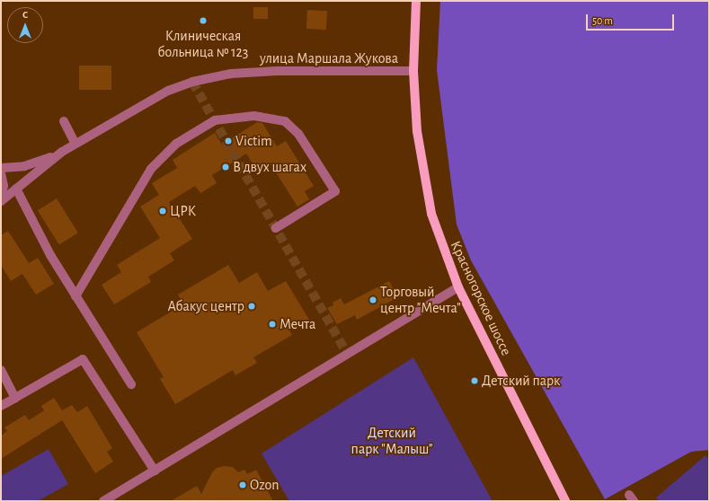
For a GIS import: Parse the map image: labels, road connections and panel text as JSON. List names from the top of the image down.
{
  "streets": {
    "main road": ["Красногорское шоссе"],
    "street": ["улица Маршала Жукова"]
  },
  "crossings": [
    ["улица Маршала Жукова", "Красногорское шоссе"]
  ],
  "parks": ["Детский парк \"Малыш\""],
  "places": [
    "Клиническая больница № 123",
    "Victim",
    "В двух шагах",
    "ЦРК",
    "Торговый центр \"Мечта\"",
    "Абакус центр",
    "Мечта",
    "Детский парк",
    "Ozon"
  ],
  "scale_bar": "50 m",
  "north": "top"
}
